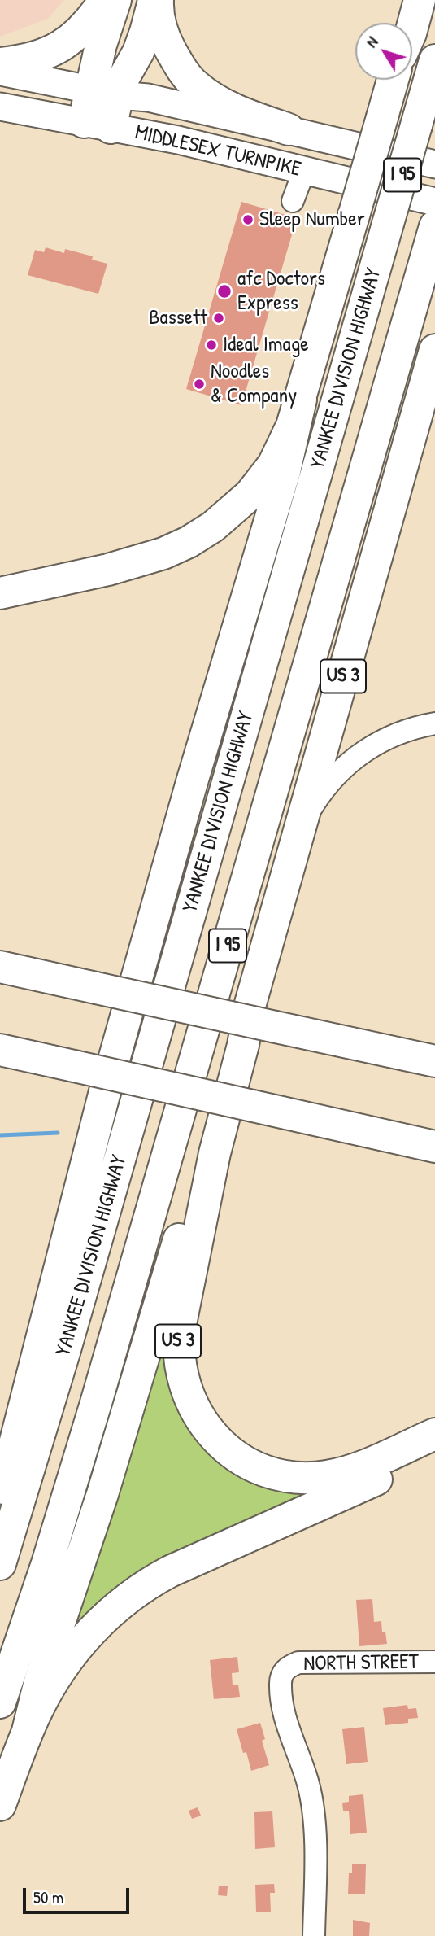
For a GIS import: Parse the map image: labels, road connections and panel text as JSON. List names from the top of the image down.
{
  "streets": {
    "highway": ["I 95", "YANKEE DIVISION HIGHWAY", "US 3"],
    "main road": ["MIDDLESEX TURNPIKE"],
    "street": ["NORTH STREET"]
  },
  "places": [
    "Sleep Number",
    "afc Doctors Express",
    "Bassett",
    "Ideal Image",
    "Noodles & Company"
  ],
  "scale_bar": "50 m",
  "north": "top left"
}
